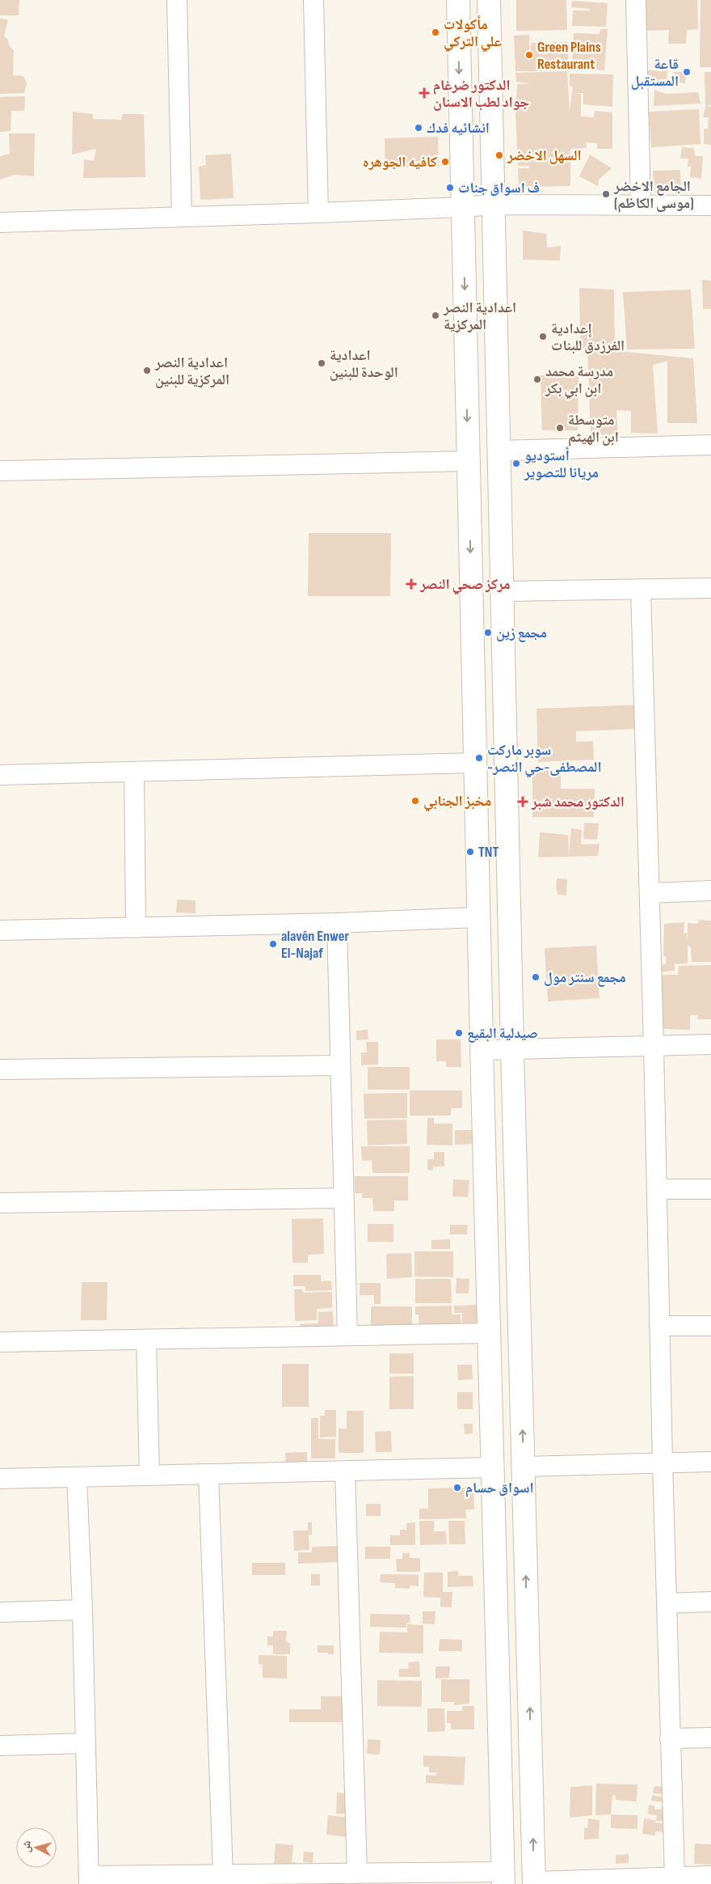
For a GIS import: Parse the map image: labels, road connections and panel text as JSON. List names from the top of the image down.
{
  "places": {
    "other": [
      "مأكولات علي التركي",
      "Green Plains Restaurant",
      "قاعة المستقبل",
      "انشائيه فدك",
      "السهل الاخضر",
      "كافيه الجوهره",
      "ف اسواق جنات",
      "الجامع الاخضر (موسى الكاظم)",
      "اعدادية النصر المركزية",
      "إعدادية الفرزدق للبنات",
      "اعدادية الوحدة للبنين",
      "اعدادية النصر المركزية للبنين",
      "مدرسة محمد ابن ابي بكر",
      "متوسطة ابن الهيثم",
      "أستوديو مريانا للتصوير",
      "مجمع زين",
      "سوبر ماركت -المصطفى-حي النصر",
      "مخبز الجنابي",
      "TNT",
      "alavên Enwer El-Najaf",
      "مجمع سنتر مول",
      "صيدلية البقيع",
      "اسواق حسام"
    ],
    "health": ["الدكتور ضرغام جواد لطب الاسنان", "مركز صحي النصر", "الدكتور محمد شبر"]
  },
  "north": "left"
}
